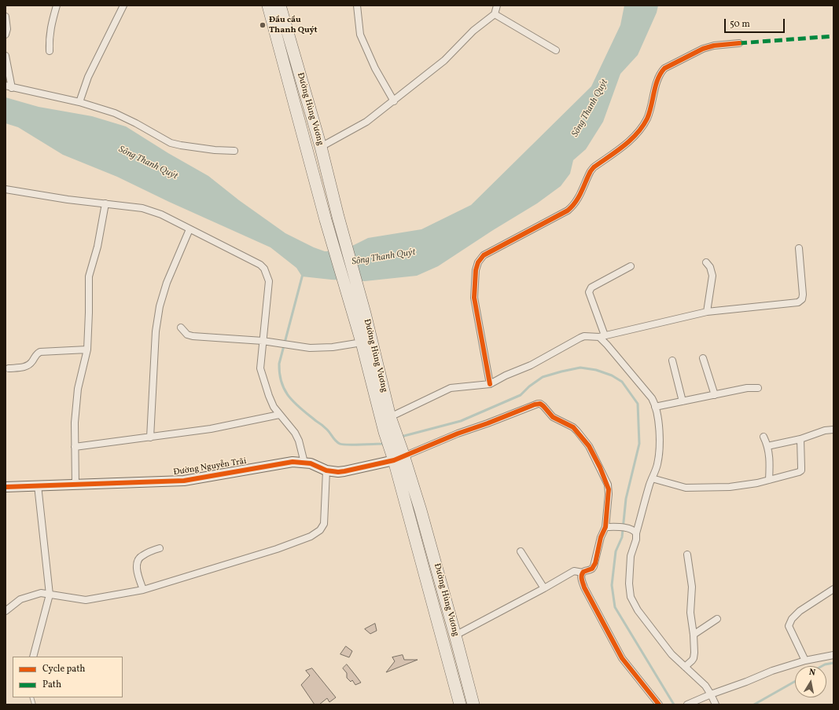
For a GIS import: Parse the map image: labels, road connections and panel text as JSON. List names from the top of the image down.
{
  "streets": {
    "highway": ["Đường Hùng Vương"],
    "street": ["Đường Nguyễn Trãi"]
  },
  "crossings": [
    ["Đường Hùng Vương", "Đường Nguyễn Trãi"]
  ],
  "water": ["Sông Thanh Quýt"],
  "places": ["Đầu cầu Thanh Quýt"],
  "legend": ["Cycle path", "Path"],
  "scale_bar": "50 m",
  "north": "top"
}
